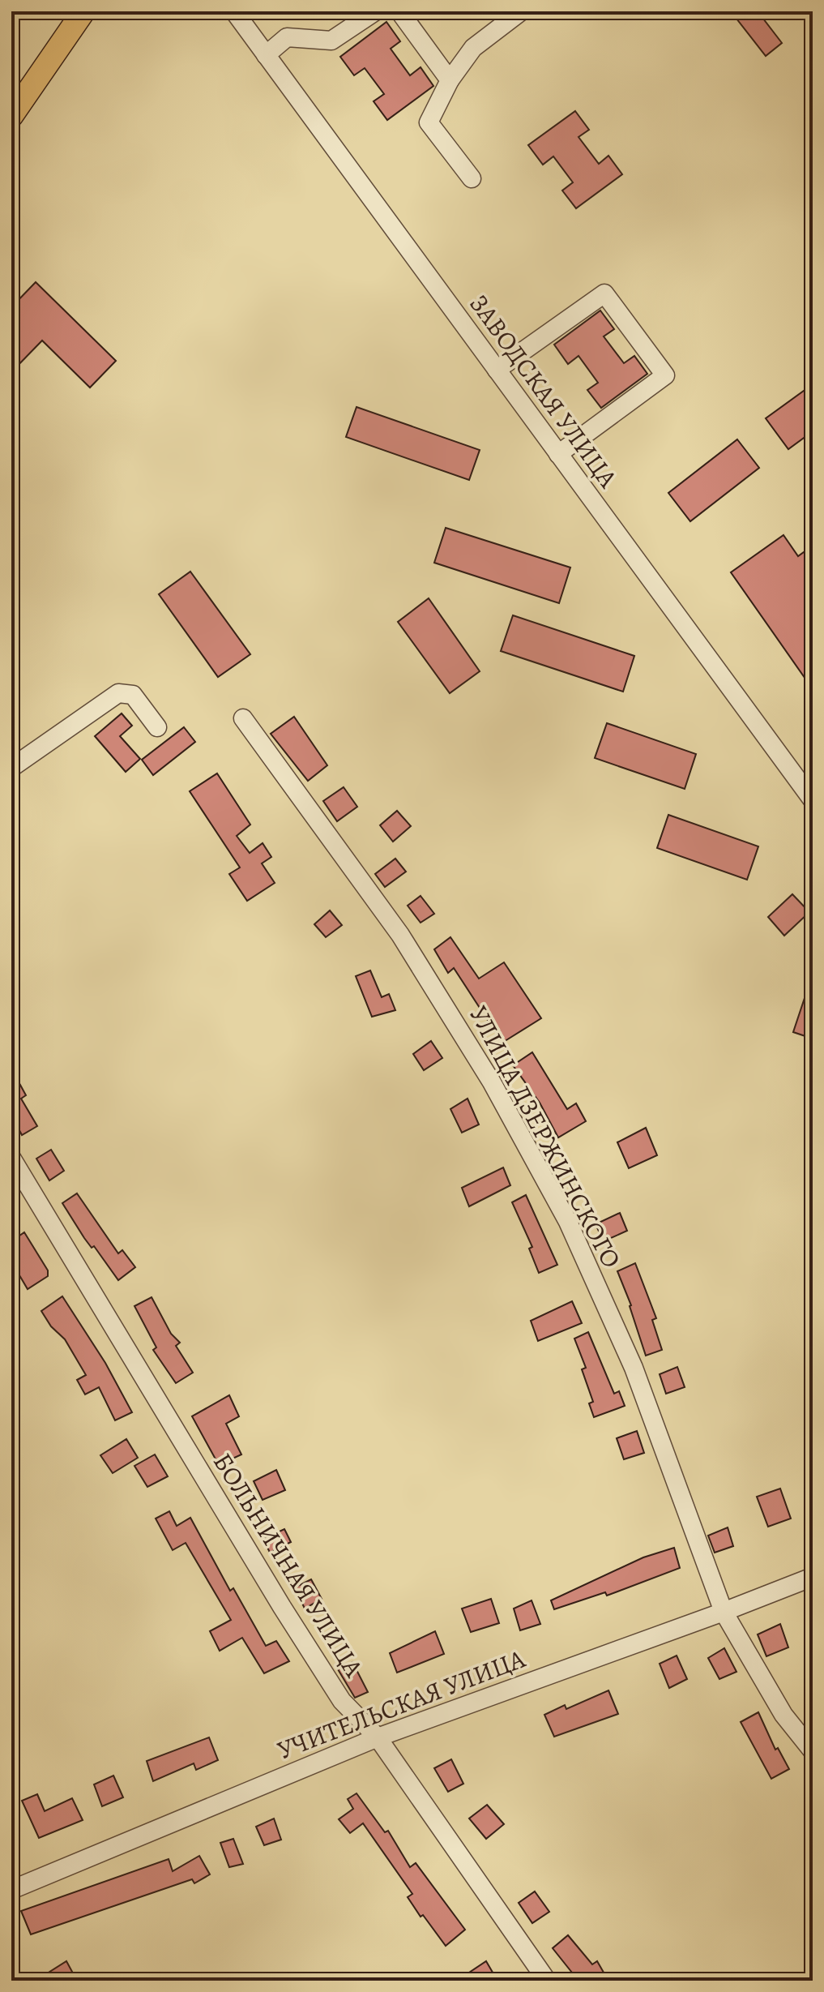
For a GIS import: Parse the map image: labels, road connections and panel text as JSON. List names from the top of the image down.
{
  "streets": {
    "street": [
      "ЗАВОДСКАЯ УЛИЦА",
      "УЛИЦА ДЗЕРЖИНСКОГО",
      "БОЛЬНИЧНАЯ УЛИЦА",
      "УЧИТЕЛЬСКАЯ УЛИЦА"
    ]
  },
  "crossings": [
    ["УЛИЦА ДЗЕРЖИНСКОГО", "УЧИТЕЛЬСКАЯ УЛИЦА"],
    ["БОЛЬНИЧНАЯ УЛИЦА", "УЧИТЕЛЬСКАЯ УЛИЦА"]
  ]
}
